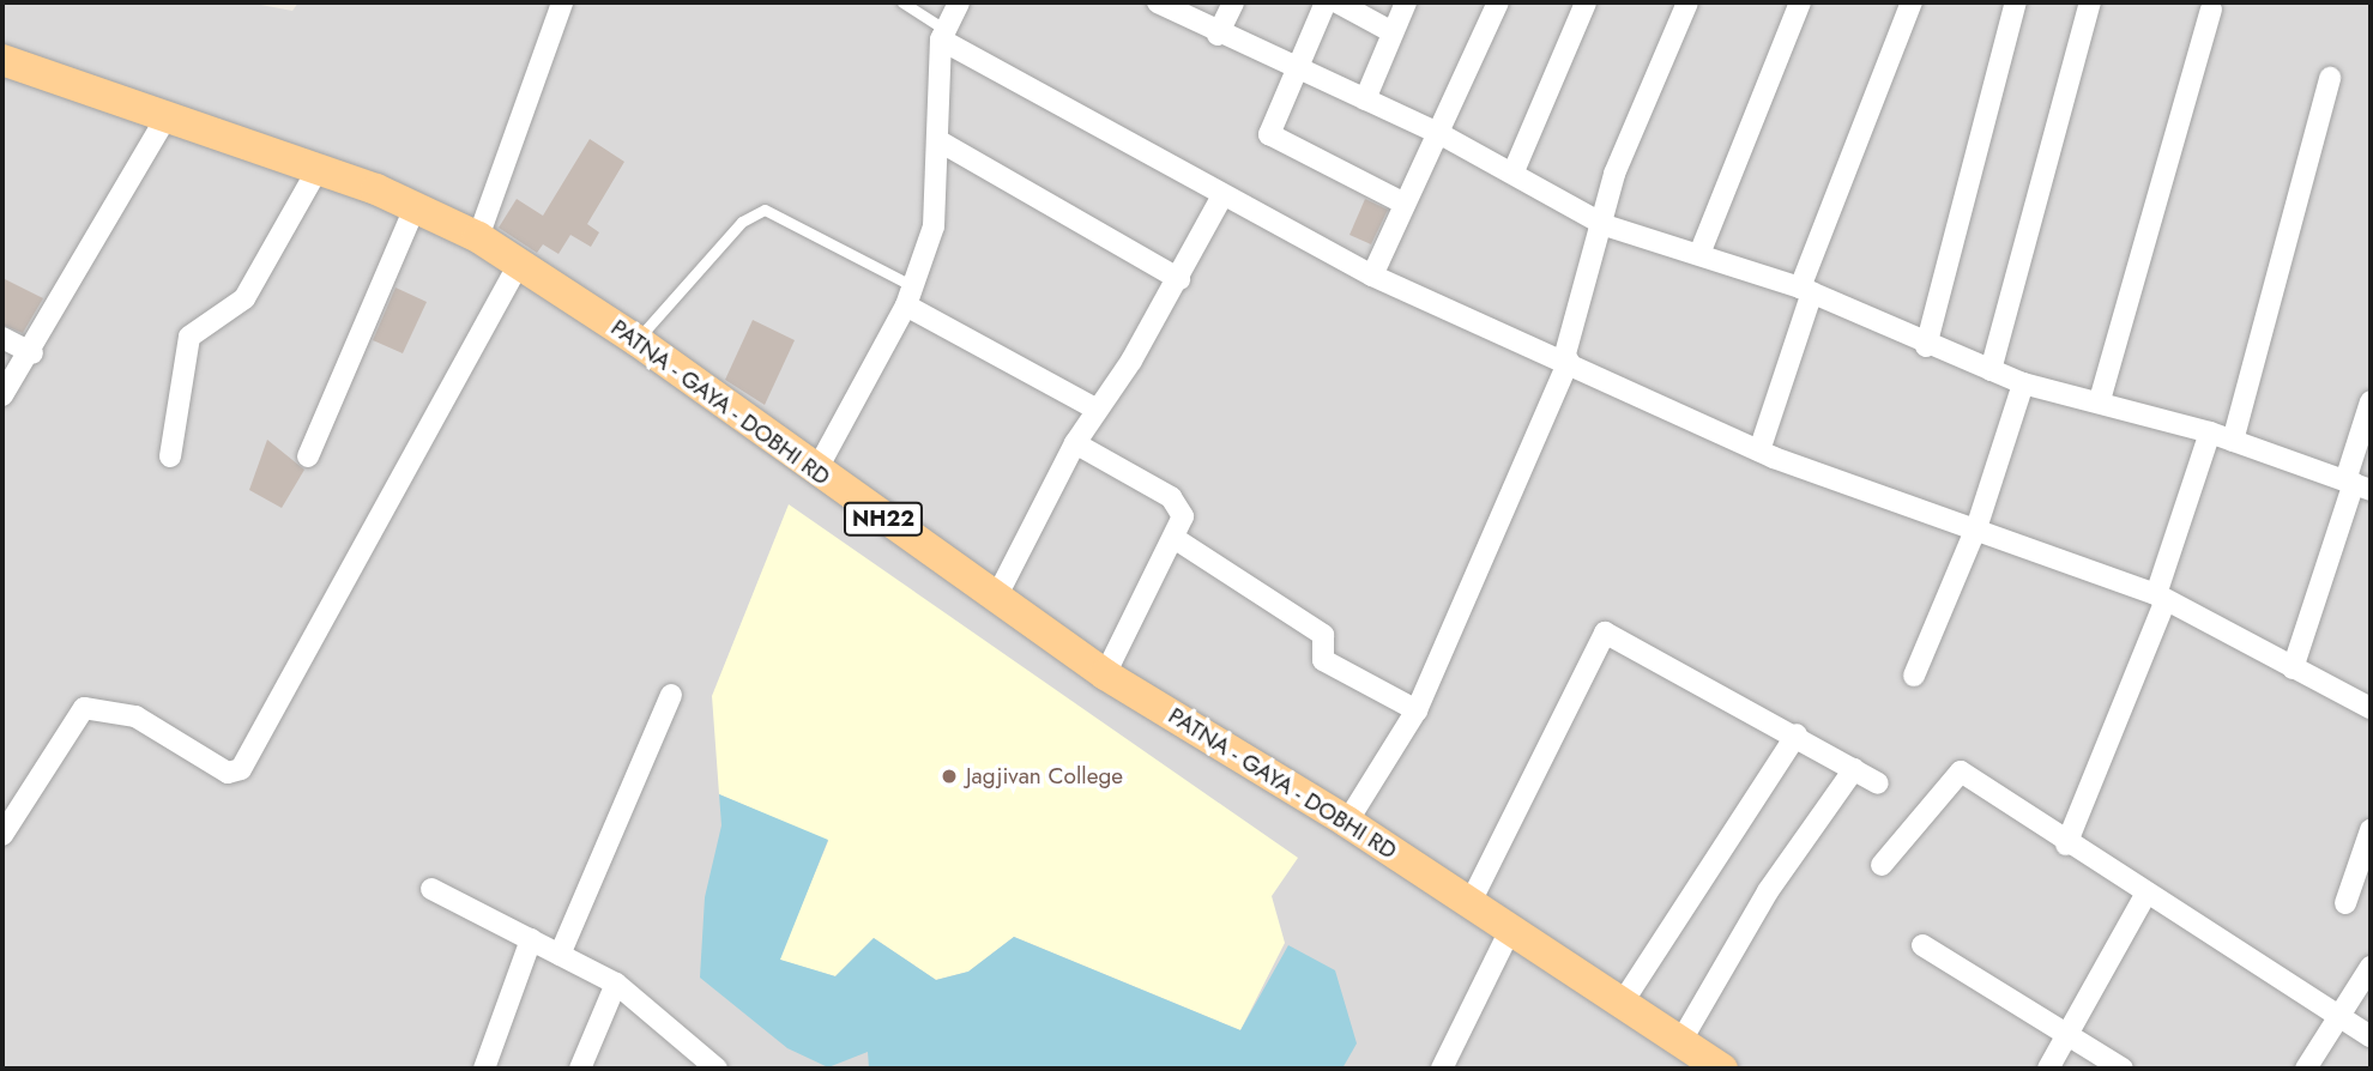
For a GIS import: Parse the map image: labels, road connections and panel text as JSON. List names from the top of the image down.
{
  "streets": {
    "main road": ["PATNA - GAYA - DOBHI RD", "NH22"]
  },
  "places": ["Jagjivan College"]
}
